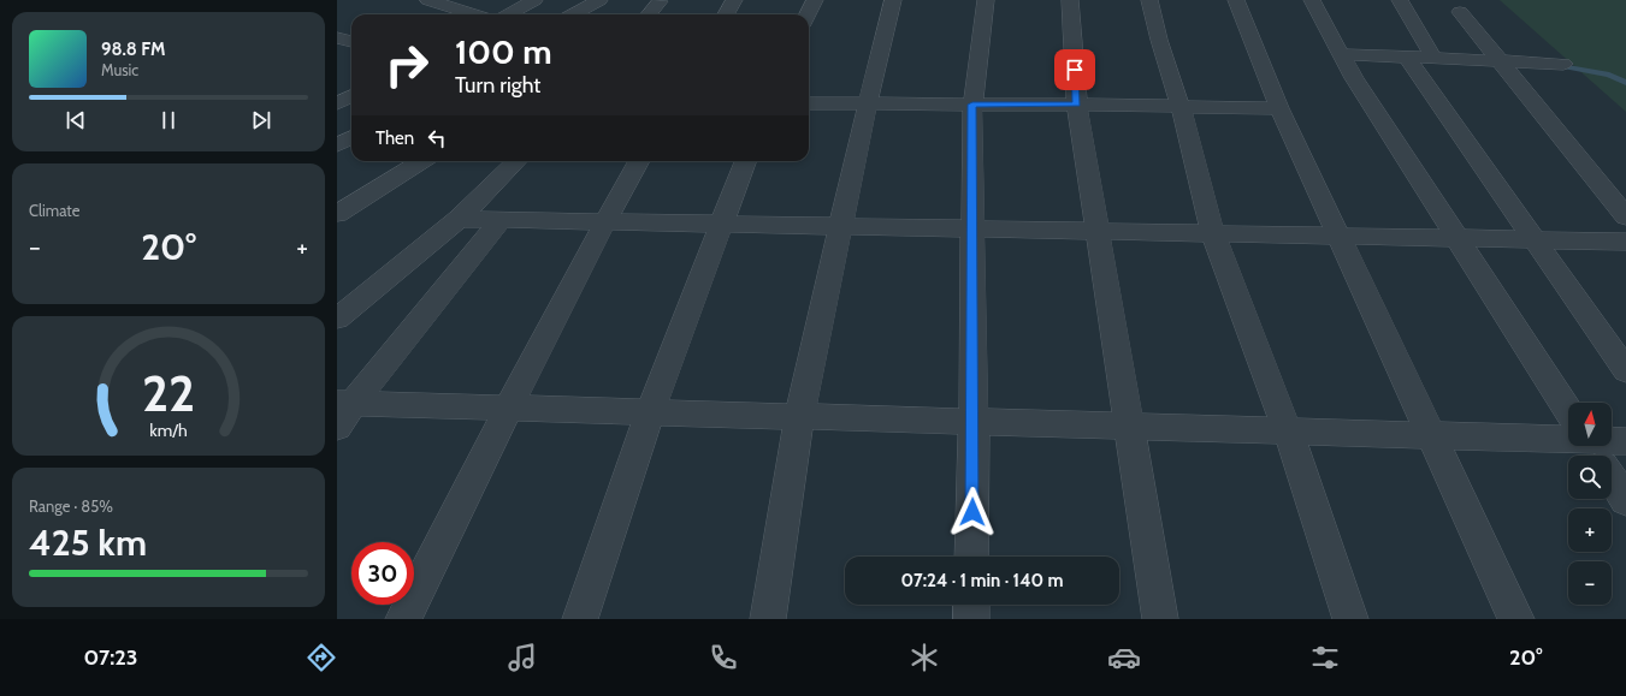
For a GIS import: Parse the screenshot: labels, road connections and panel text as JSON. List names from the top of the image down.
{
  "north": "top",
  "page": {
    "turn": ["100 m", "Turn right"],
    "song": ["98.8 FM", "Music"],
    "then": "Then",
    "tile": [
      "Climate",
      ["Range · 85%", "425 km"]
    ],
    "heat": ["−", "20°", "+"],
    "map_buttons": ["+", "−"],
    "limit": "30",
    "trip": "07:24 · 1 min · 140 m",
    "tabs": ["07:23", "20°"],
    "gauge": ["22", "km/h"]
  }
}
